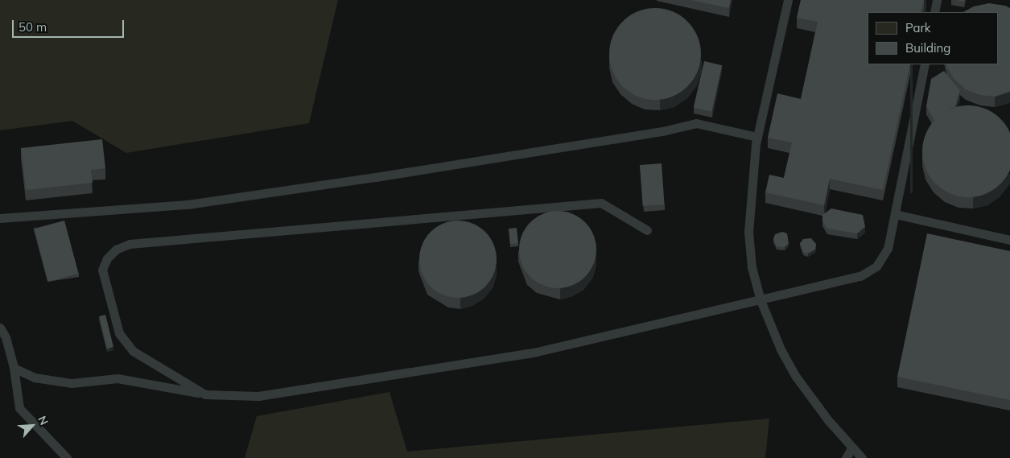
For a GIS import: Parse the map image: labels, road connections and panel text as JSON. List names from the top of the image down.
{
  "legend": ["Park", "Building"],
  "scale_bar": "50 m",
  "north": "top right"
}
